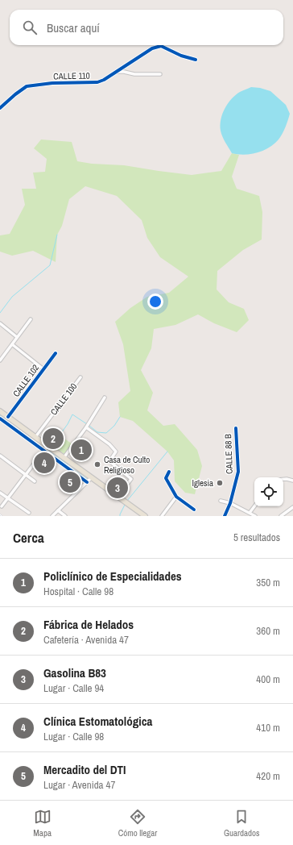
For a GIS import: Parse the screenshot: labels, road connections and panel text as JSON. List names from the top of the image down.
{
  "streets": {
    "street": [
      "CALLE 110",
      "CALLE 102",
      "CALLE 100",
      "CALLE 88 B"
    ]
  },
  "places": ["Casa de Culto Religioso", "Iglesia"],
  "page": {
    "search": "Buscar aquí",
    "pins": [
      "2",
      "1",
      "4",
      "5",
      "3"
    ],
    "heading": ["Cerca", "5 resultados"],
    "list": [
      {
        "mark": "1",
        "name": "Policlínico de Especialidades",
        "note": "Hospital · Calle 98",
        "value": "350 m"
      },
      {
        "mark": "2",
        "name": "Fábrica de Helados",
        "note": "Cafetería · Avenida 47",
        "value": "360 m"
      },
      {
        "mark": "3",
        "name": "Gasolina B83",
        "note": "Lugar · Calle 94",
        "value": "400 m"
      },
      {
        "mark": "4",
        "name": "Clínica Estomatológica",
        "note": "Lugar · Calle 98",
        "value": "410 m"
      },
      {
        "mark": "5",
        "name": "Mercadito del DTI",
        "note": "Lugar · Avenida 47",
        "value": "420 m"
      }
    ],
    "nav": ["Mapa", "Cómo llegar", "Guardados"]
  }
}
